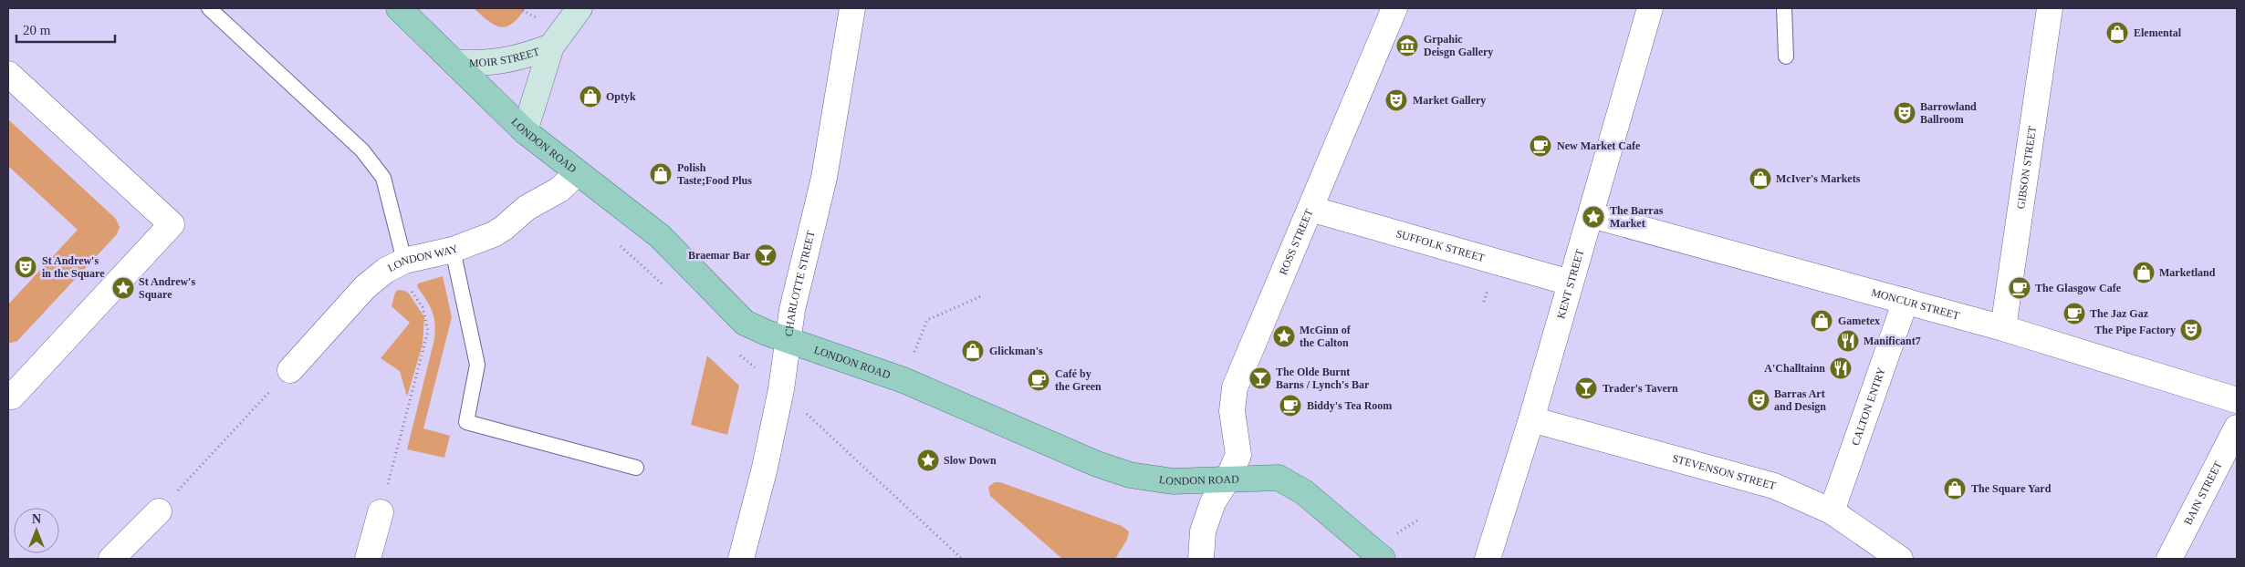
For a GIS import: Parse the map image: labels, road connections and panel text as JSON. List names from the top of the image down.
{
  "streets": {
    "main road": ["LONDON ROAD"],
    "street": [
      "MOIR STREET",
      "GIBSON STREET",
      "ROSS STREET",
      "SUFFOLK STREET",
      "LONDON WAY",
      "CHARLOTTE STREET",
      "KENT STREET",
      "MONCUR STREET",
      "CALTON ENTRY",
      "STEVENSON STREET",
      "BAIN STREET"
    ]
  },
  "crossings": [
    ["MOIR STREET", "LONDON ROAD"],
    ["LONDON ROAD", "ROSS STREET"],
    ["LONDON ROAD", "LONDON WAY"],
    ["LONDON ROAD", "CHARLOTTE STREET"],
    ["GIBSON STREET", "MONCUR STREET"],
    ["ROSS STREET", "SUFFOLK STREET"],
    ["SUFFOLK STREET", "KENT STREET"],
    ["KENT STREET", "MONCUR STREET"],
    ["KENT STREET", "STEVENSON STREET"],
    ["MONCUR STREET", "CALTON ENTRY"],
    ["CALTON ENTRY", "STEVENSON STREET"]
  ],
  "places": {
    "shop": [
      "Elemental",
      "Optyk",
      "Polish Taste;Food Plus",
      "McIver's Markets",
      "Marketland",
      "Gametex",
      "Glickman's",
      "The Square Yard"
    ],
    "museum": ["Grpahic Deisgn Gallery"],
    "theatre": [
      "Market Gallery",
      "Barrowland Ballroom",
      "St Andrew's in the Square",
      "The Pipe Factory",
      "Barras Art and Design"
    ],
    "cafe": [
      "New Market Cafe",
      "The Glasgow Cafe",
      "The Jaz Gaz",
      "Café by the Green",
      "Biddy's Tea Room"
    ],
    "place": [
      "The Barras Market",
      "St Andrew's Square",
      "McGinn of the Calton",
      "Slow Down"
    ],
    "bar": ["Braemar Bar", "The Olde Burnt Barns / Lynch's Bar", "Trader's Tavern"],
    "restaurant": ["Manificant7", "A'Challtainn"]
  },
  "scale_bar": "20 m",
  "north": "top"
}
